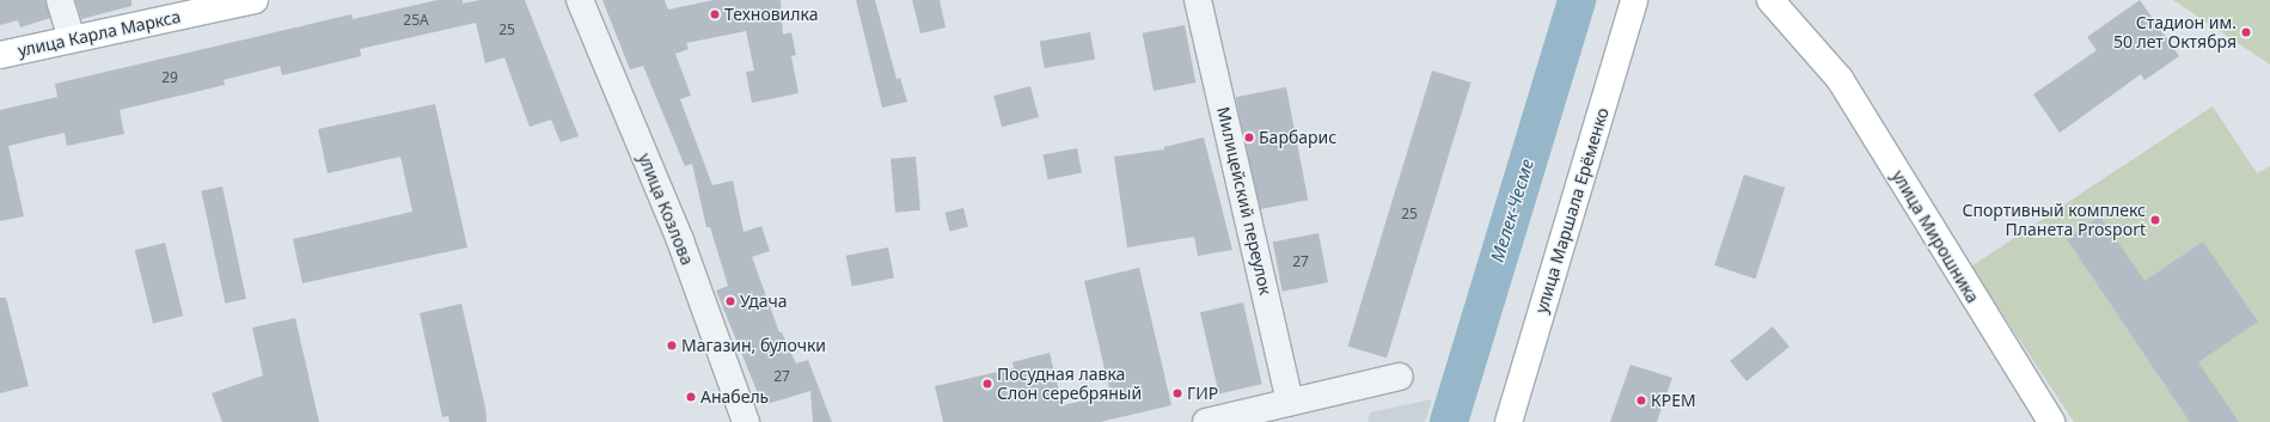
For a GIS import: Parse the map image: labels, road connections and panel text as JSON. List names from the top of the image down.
{
  "streets": {
    "main road": ["улица Карла Маркса", "улица Маршала Ерёменко", "улица Мирошника"],
    "street": ["Милицейский переулок", "улица Козлова"]
  },
  "water": ["Мелек-Чесме"],
  "places": [
    "Техновилка",
    "Стадион им. 50 лет Октября",
    "Барбарис",
    "Спортивный комплекс Планета Prosport",
    "Удача",
    "Магазин, булочки",
    "Посудная лавка Слон серебряный",
    "ГИР",
    "Анабель",
    "КРЕМ"
  ],
  "house_numbers": [
    "25А",
    "25",
    "29",
    "25",
    "27",
    "27"
  ]
}
